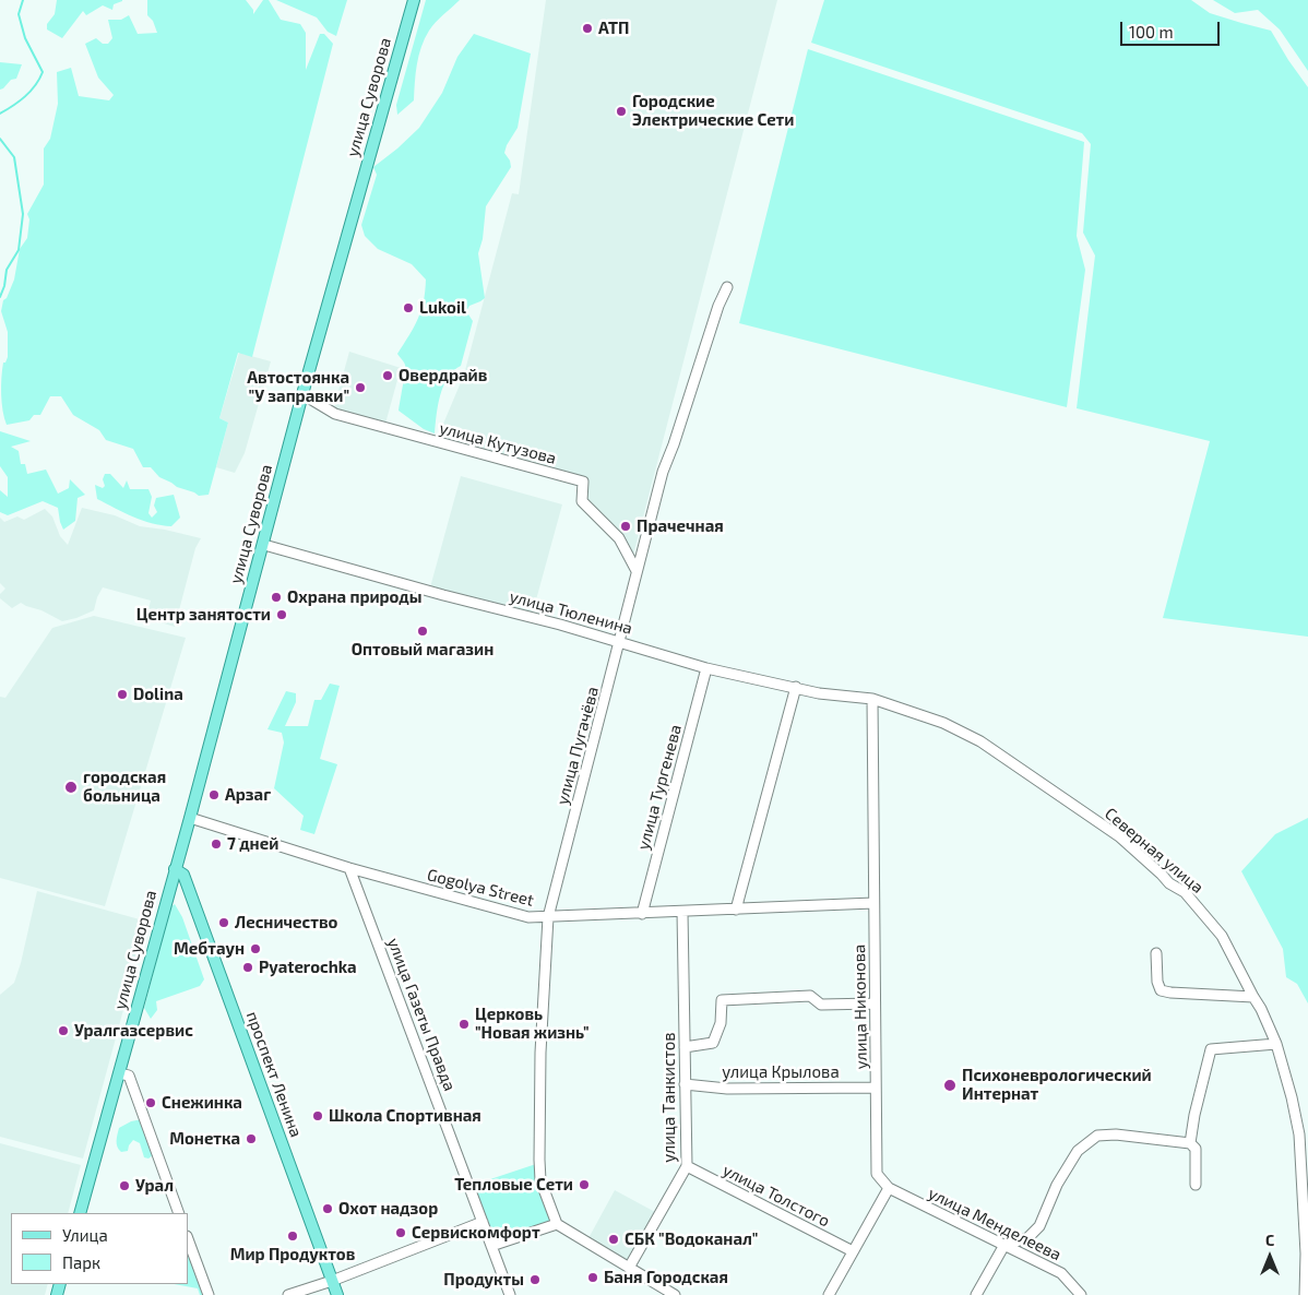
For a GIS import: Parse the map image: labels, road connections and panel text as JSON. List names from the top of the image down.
{
  "streets": {
    "main road": ["улица Суворова", "проспект Ленина"],
    "street": [
      "улица Кутузова",
      "улица Тюленина",
      "улица Пугачёва",
      "улица Тургенева",
      "Северная улица",
      "Gogolya Street",
      "улица Никонова",
      "улица Газеты Правда",
      "улица Крылова",
      "улица Танкистов",
      "улица Толстого",
      "улица Менделеева"
    ]
  },
  "crossings": [
    ["улица Суворова", "улица Кутузова"],
    ["улица Суворова", "улица Тюленина"],
    ["улица Суворова", "Gogolya Street"],
    ["улица Суворова", "проспект Ленина"],
    ["улица Кутузова", "улица Пугачёва"],
    ["улица Тюленина", "улица Пугачёва"],
    ["улица Тюленина", "улица Тургенева"],
    ["улица Тюленина", "Северная улица"],
    ["улица Тюленина", "улица Никонова"],
    ["улица Пугачёва", "Gogolya Street"],
    ["улица Тургенева", "Gogolya Street"],
    ["Северная улица", "улица Никонова"],
    ["Gogolya Street", "улица Никонова"],
    ["Gogolya Street", "улица Газеты Правда"],
    ["Gogolya Street", "улица Танкистов"],
    ["улица Никонова", "улица Крылова"],
    ["улица Никонова", "улица Менделеева"],
    ["улица Крылова", "улица Танкистов"],
    ["улица Танкистов", "улица Толстого"]
  ],
  "places": [
    "АТП",
    "Городские Электрические Сети",
    "Lukoil",
    "Овердрайв",
    "Автостоянка \"У заправки\"",
    "Прачечная",
    "Охрана природы",
    "Центр занятости",
    "Оптовый магазин",
    "Dolina",
    "городская больница",
    "Арзаг",
    "7 дней",
    "Лесничество",
    "Мебтаун",
    "Pyaterochka",
    "Церковь \"Новая жизнь\"",
    "Уралгазсервис",
    "Психоневрологический Интернат",
    "Снежинка",
    "Школа Спортивная",
    "Монетка",
    "Тепловые Сети",
    "Урал",
    "Охот надзор",
    "Сервискомфорт",
    "Мир Продуктов",
    "СБК \"Водоканал\"",
    "Баня Городская",
    "Продукты"
  ],
  "legend": ["Улица", "Парк"],
  "scale_bar": "100 m",
  "north": "top"
}
